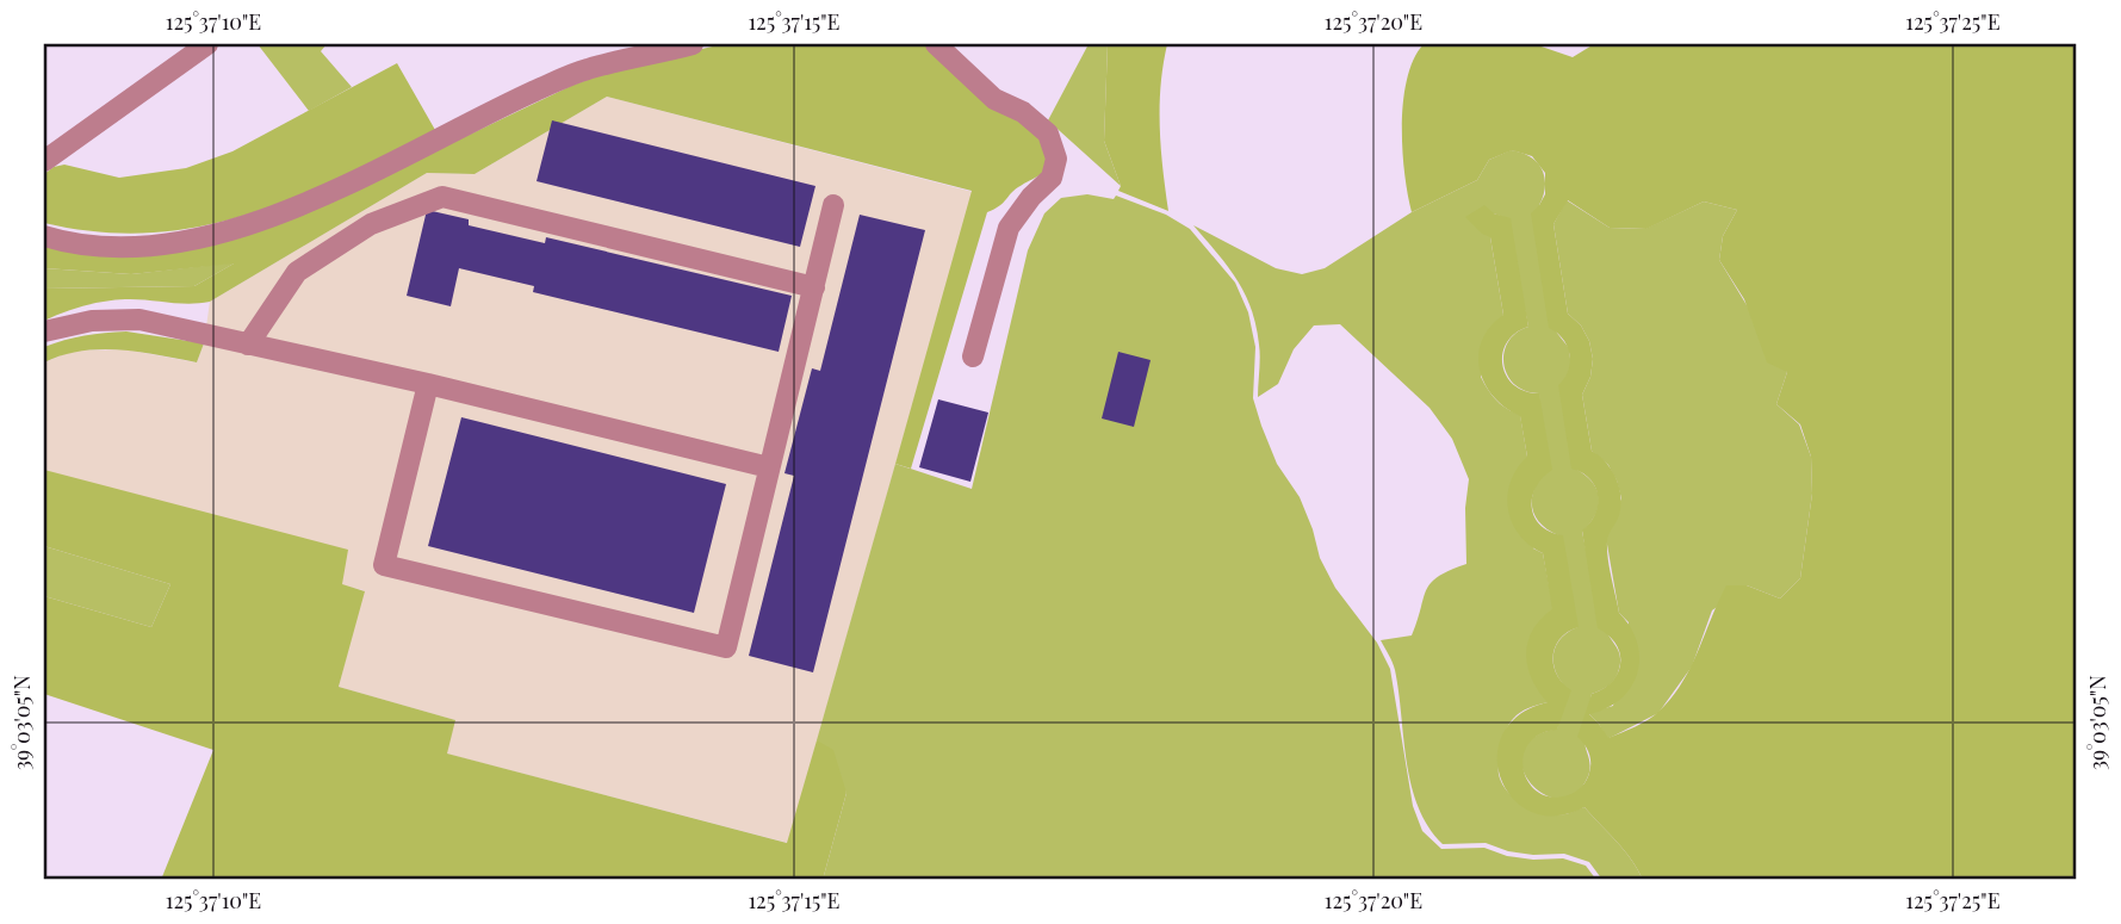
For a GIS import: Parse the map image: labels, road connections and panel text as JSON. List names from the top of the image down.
{
  "coordinates": [
    "125°37'10\"E",
    "125°37'15\"E",
    "125°37'20\"E",
    "125°37'25\"E",
    "39°03'05\"N"
  ]
}
